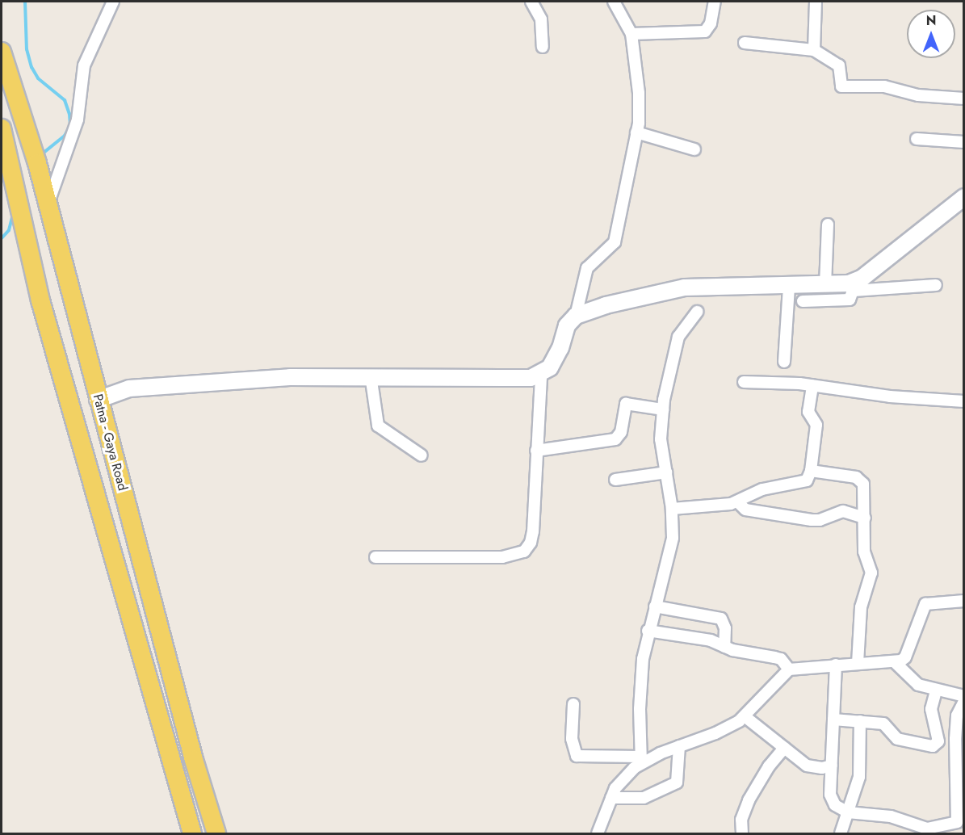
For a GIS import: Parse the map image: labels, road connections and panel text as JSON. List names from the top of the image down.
{
  "streets": {
    "main road": ["Patna - Gaya Road"]
  },
  "north": "top"
}
